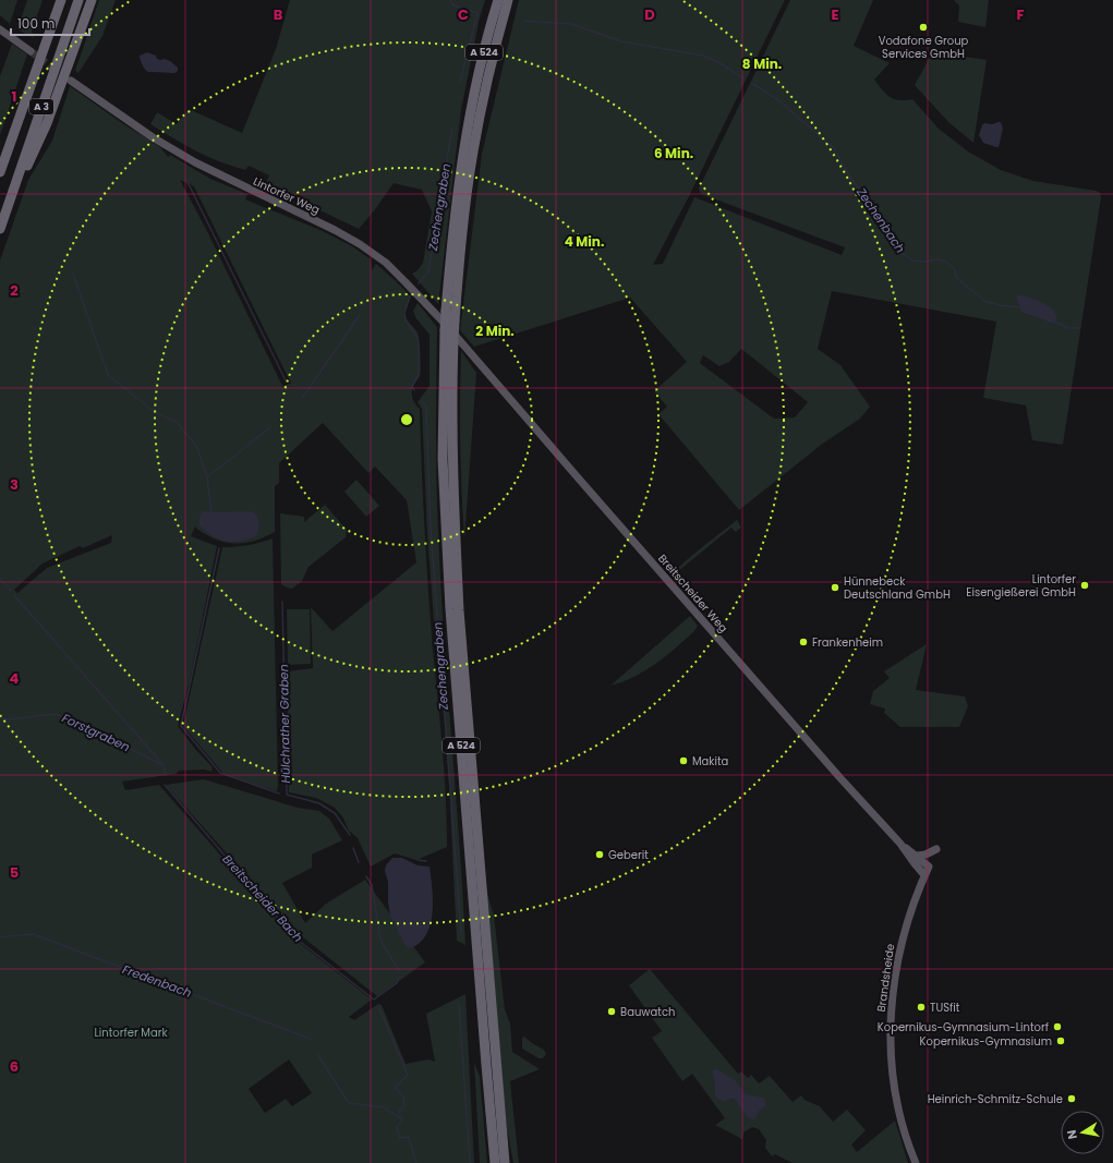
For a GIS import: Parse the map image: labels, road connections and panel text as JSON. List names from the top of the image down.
{
  "streets": {
    "highway": ["A 524", "A 3"],
    "main road": ["Lintorfer Weg", "Breitscheider Weg", "Brandsheide"]
  },
  "crossings": [
    ["Lintorfer Weg", "Breitscheider Weg"],
    ["Breitscheider Weg", "Brandsheide"]
  ],
  "water": [
    "Zechengraben",
    "Zechenbach",
    "Hülchrather Graben",
    "Forstgraben",
    "Breitscheider Bach",
    "Fredenbach"
  ],
  "parks": ["Lintorfer Mark"],
  "places": [
    "Vodafone Group Services GmbH",
    "Lintorfer Eisengießerei GmbH",
    "Hünnebeck Deutschland GmbH",
    "Frankenheim",
    "Makita",
    "Geberit",
    "TUSfit",
    "Bauwatch",
    "Kopernikus-Gymnasium-Lintorf",
    "Kopernikus-Gymnasium",
    "Heinrich-Schmitz-Schule"
  ],
  "scale_bar": "100 m",
  "north": "left",
  "grid": {
    "columns": [
      "B",
      "C",
      "D",
      "E",
      "F"
    ],
    "rows": [
      "1",
      "2",
      "3",
      "4",
      "5",
      "6"
    ]
  },
  "rings": [
    "8 Min.",
    "6 Min.",
    "4 Min.",
    "2 Min."
  ]
}
